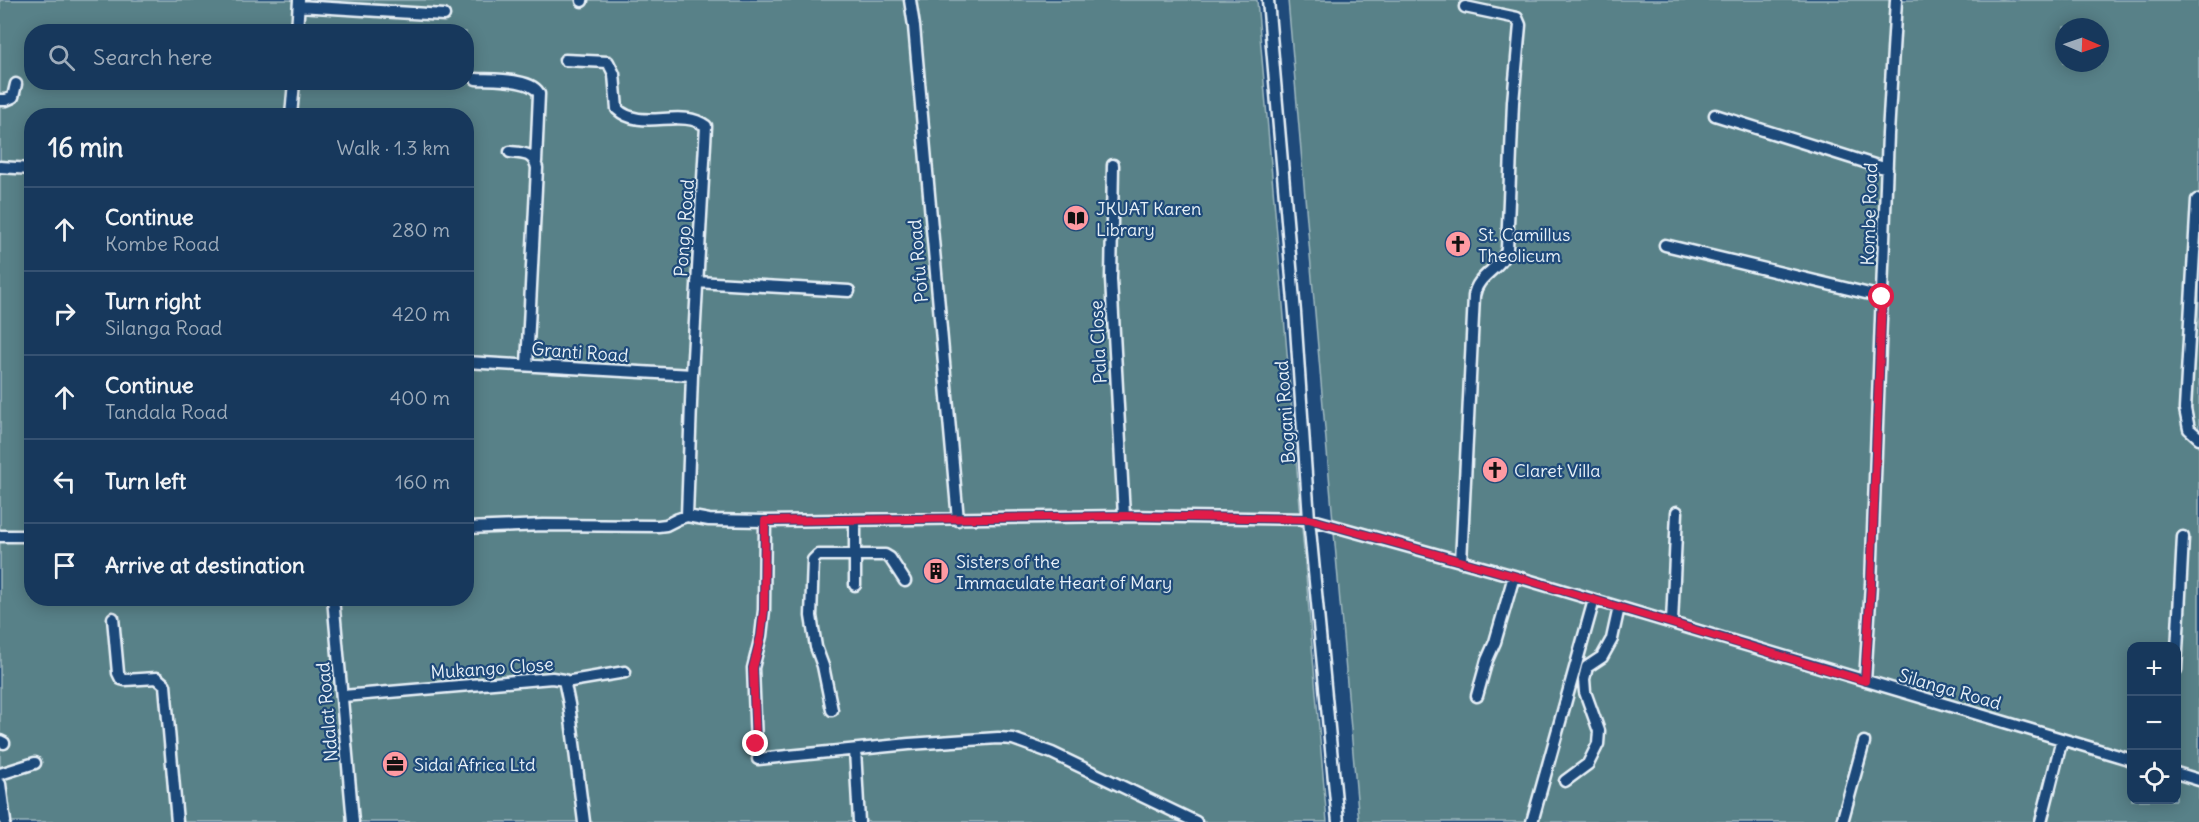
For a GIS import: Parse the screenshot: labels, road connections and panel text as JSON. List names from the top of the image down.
{
  "streets": {
    "street": [
      "Kombe Road",
      "Pongo Road",
      "Pofu Road",
      "Pala Close",
      "Granti Road",
      "Bogani Road",
      "Mukango Close",
      "Silanga Road",
      "Ndalat Road"
    ]
  },
  "crossings": [
    ["Kombe Road", "Silanga Road"],
    ["Pongo Road", "Granti Road"],
    ["Pongo Road", "Silanga Road"],
    ["Pofu Road", "Silanga Road"],
    ["Pala Close", "Silanga Road"],
    ["Bogani Road", "Silanga Road"],
    ["Mukango Close", "Ndalat Road"]
  ],
  "places": {
    "library": ["JKUAT Karen Library"],
    "church": ["St. Camillus Theolicum", "Claret Villa"],
    "building": ["Sisters of the Immaculate Heart of Mary"],
    "office": ["Sidai Africa Ltd"]
  },
  "north": "right",
  "page": {
    "search": "Search here",
    "heading": ["16 min", "Walk · 1.3 km"],
    "list": [
      ["Continue", "Kombe Road", "280 m"],
      ["Turn right", "Silanga Road", "420 m"],
      ["Continue", "Tandala Road", "400 m"],
      ["Turn left", "160 m"],
      "Arrive at destination"
    ],
    "map_buttons": ["+", "−"]
  }
}
